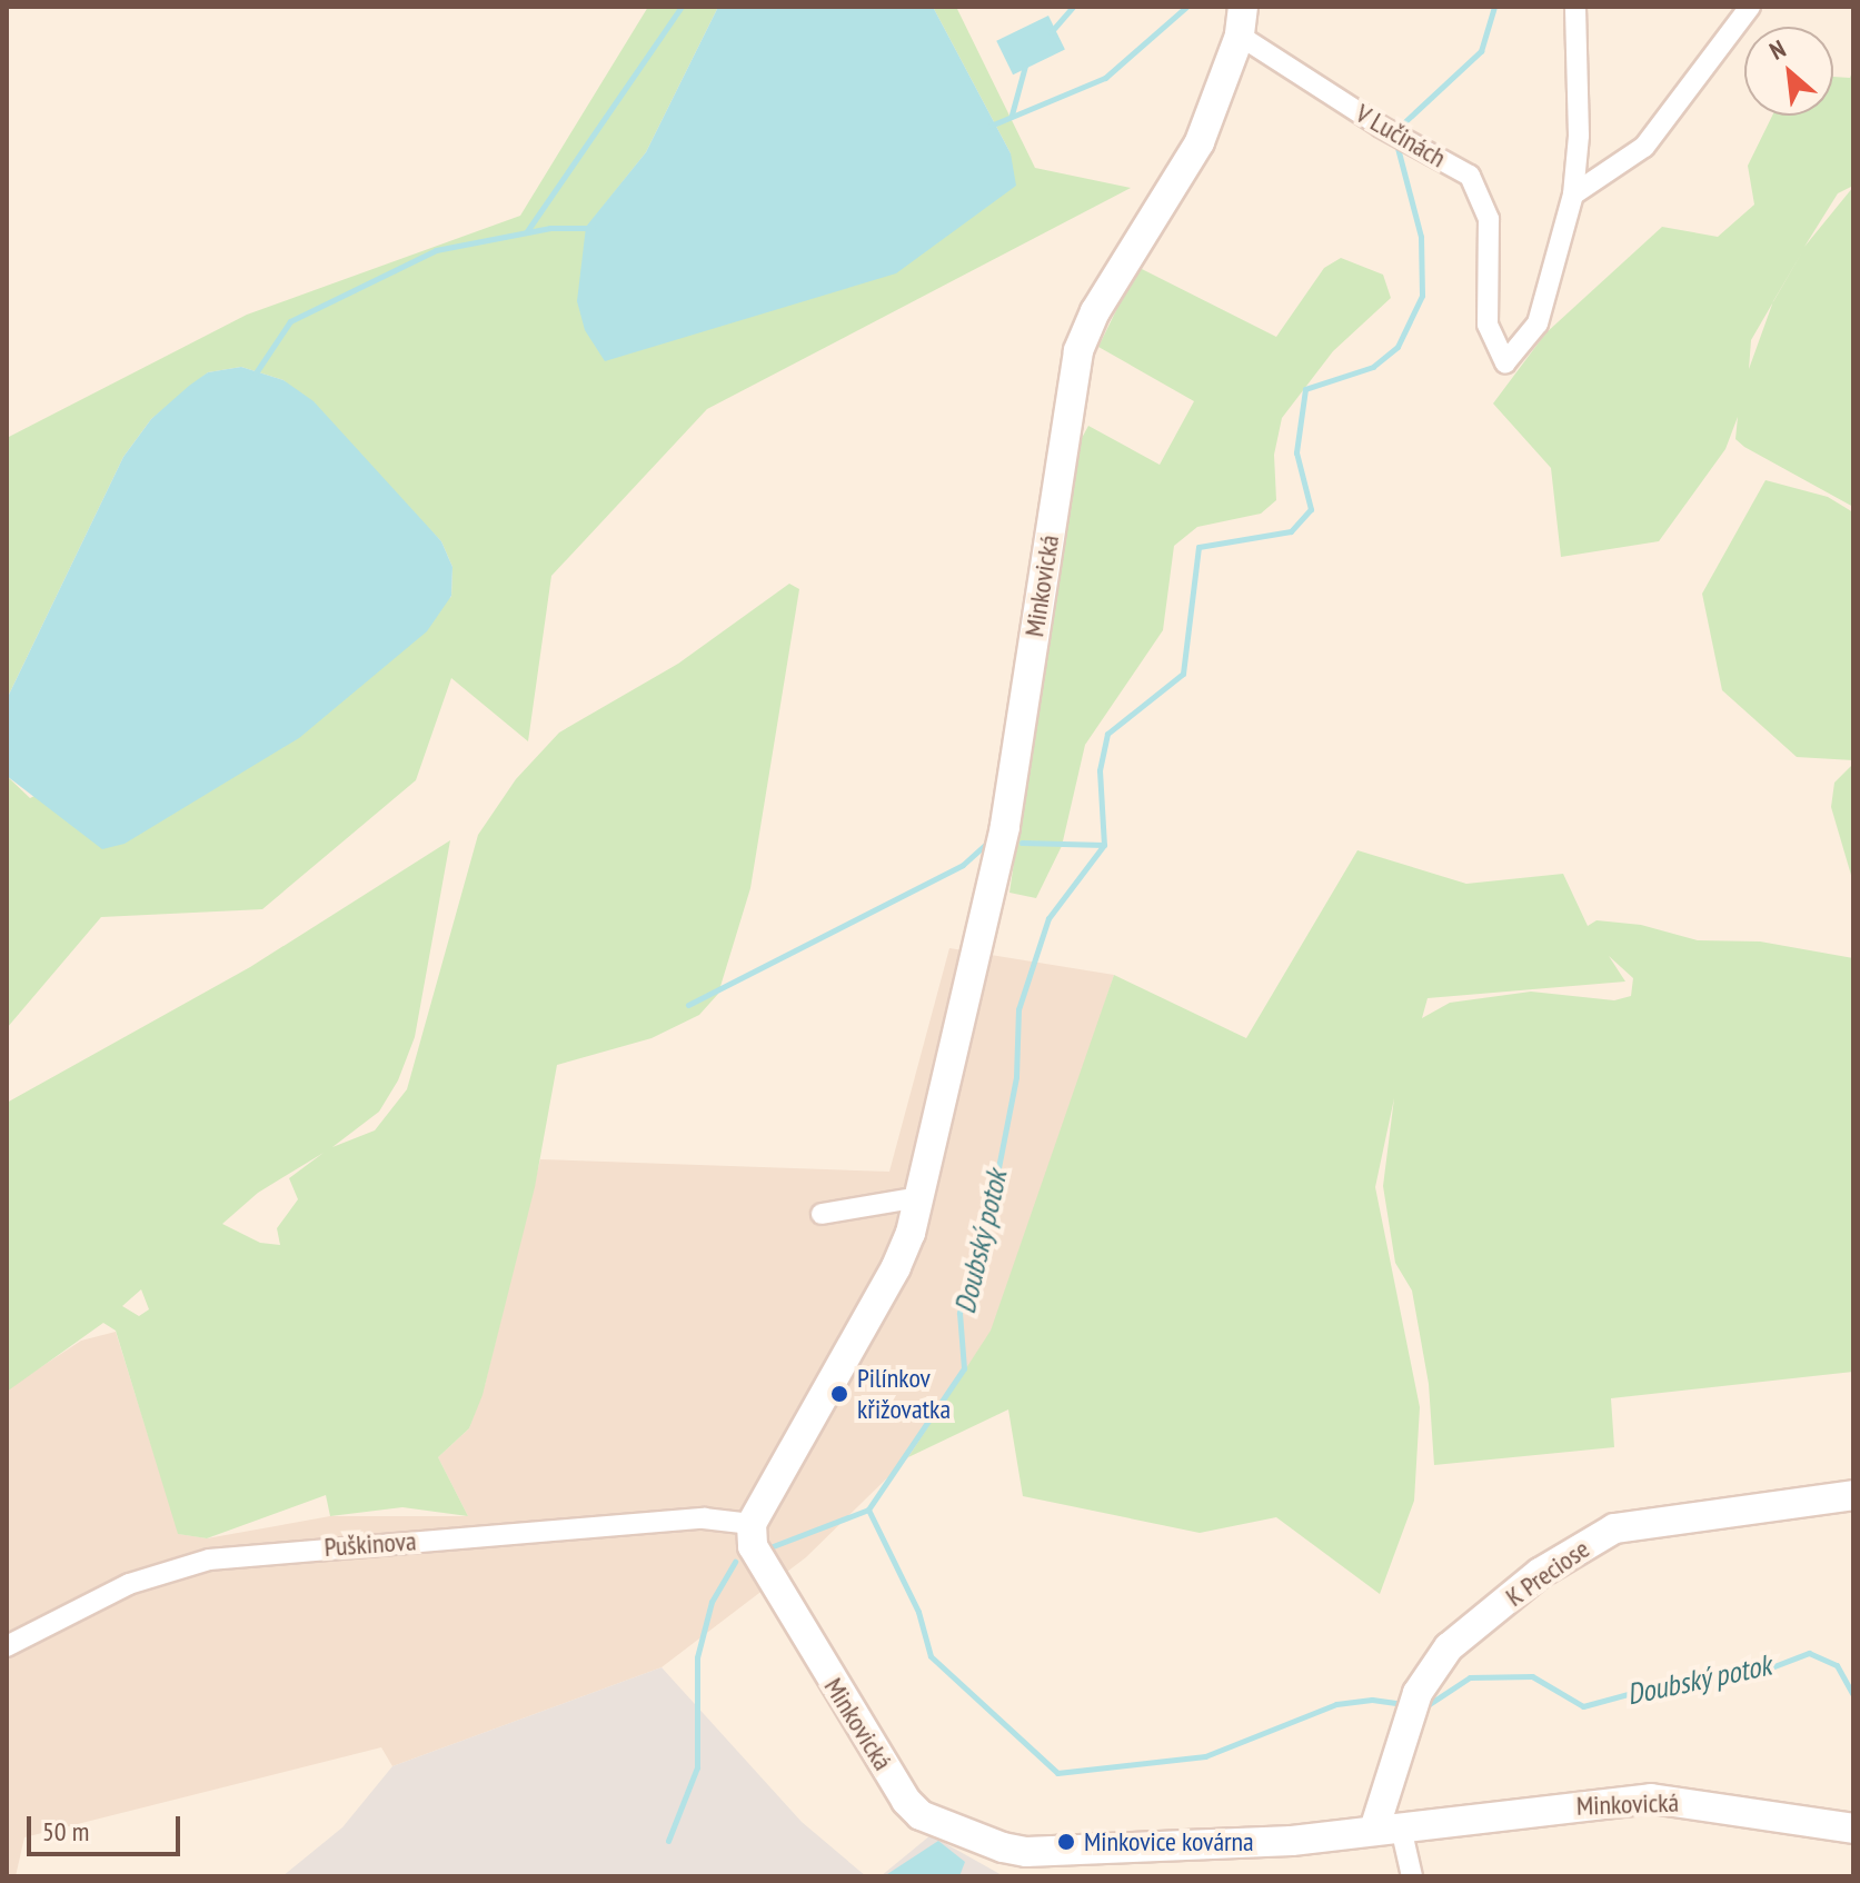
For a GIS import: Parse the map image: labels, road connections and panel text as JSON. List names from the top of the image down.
{
  "streets": {
    "street": [
      "V Lučinách",
      "Minkovická",
      "Puškinova",
      "K Preciose"
    ]
  },
  "crossings": [
    ["V Lučinách", "Minkovická"],
    ["Minkovická", "Puškinova"],
    ["Minkovická", "K Preciose"]
  ],
  "water": ["Doubský potok"],
  "places": ["Pilínkov křižovatka", "Minkovice kovárna"],
  "scale_bar": "50 m",
  "north": "top left"
}
